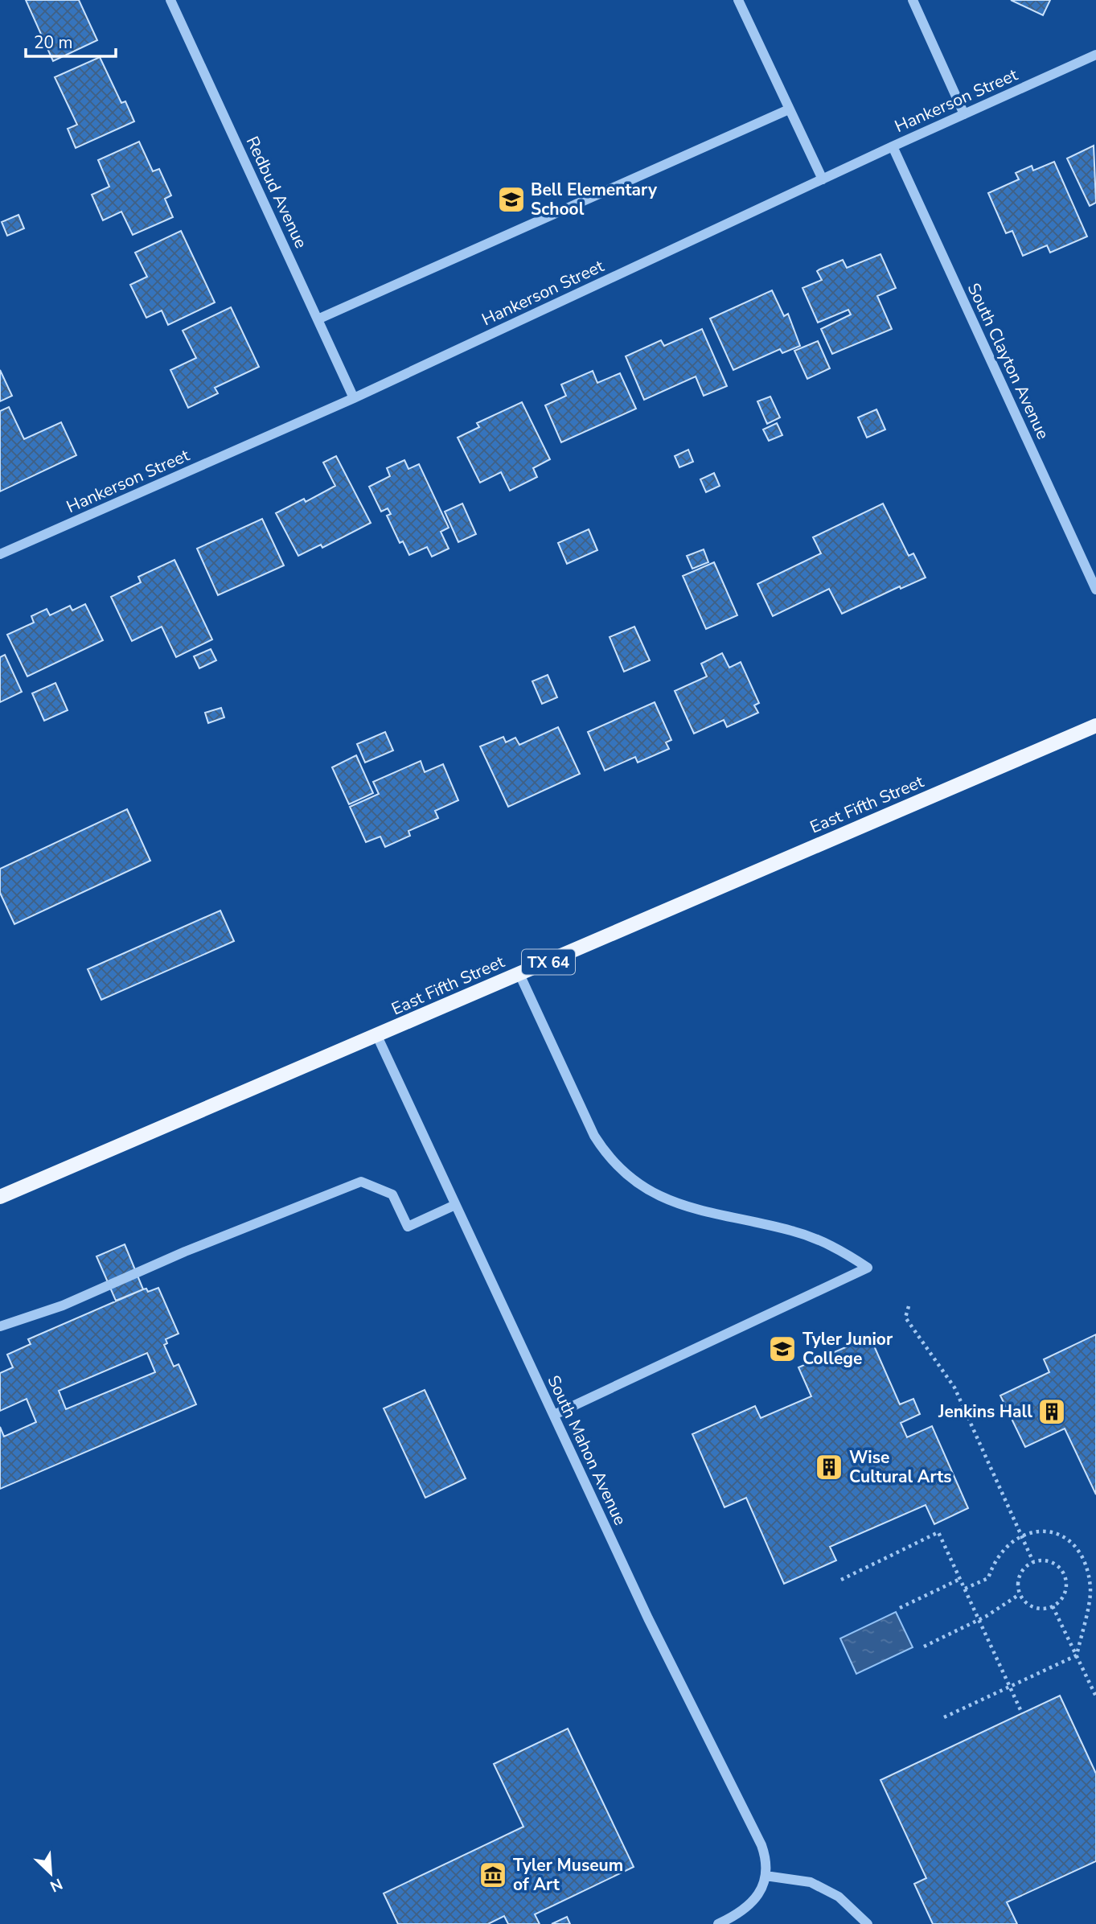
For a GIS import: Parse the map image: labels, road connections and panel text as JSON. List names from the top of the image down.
{
  "streets": {
    "main road": ["East Fifth Street", "TX 64"],
    "street": [
      "Hankerson Street",
      "Redbud Avenue",
      "South Clayton Avenue",
      "South Mahon Avenue"
    ]
  },
  "crossings": [
    ["Hankerson Street", "Redbud Avenue"],
    ["Hankerson Street", "South Clayton Avenue"],
    ["East Fifth Street", "South Mahon Avenue"]
  ],
  "places": {
    "school or university": ["Bell Elementary School", "Tyler Junior College"],
    "building": ["Jenkins Hall", "Wise Cultural Arts"],
    "museum": ["Tyler Museum of Art"]
  },
  "scale_bar": "20 m",
  "north": "bottom right"
}
